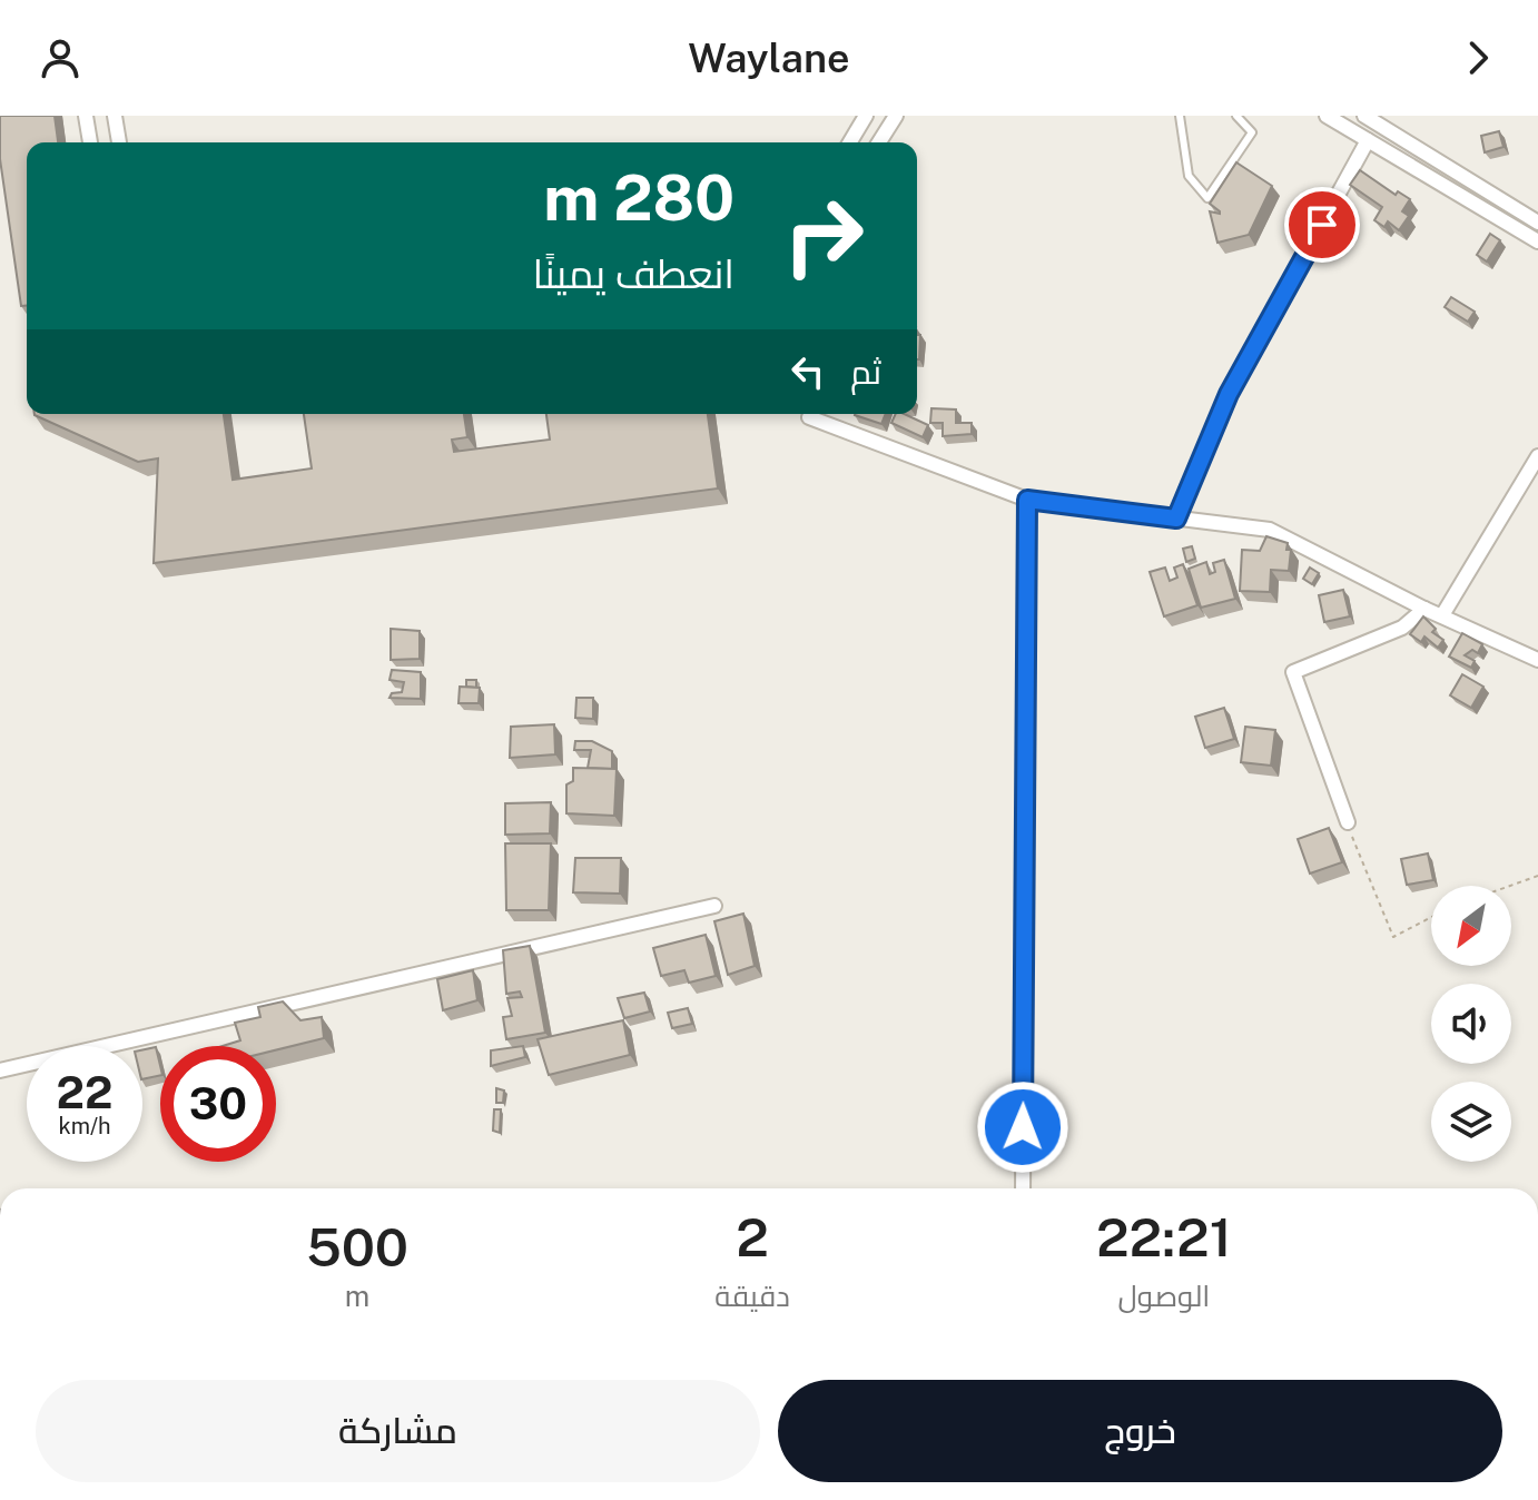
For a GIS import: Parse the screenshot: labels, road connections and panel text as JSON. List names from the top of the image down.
{
  "north": "bottom left",
  "page": {
    "header": "Waylane",
    "turn": ["280 m", "انعطف يمينًا"],
    "then": "ثم",
    "speed": "22 km/h",
    "limit": "30",
    "eta": [
      "22:21",
      "الوصول",
      "2",
      "دقيقة",
      "500",
      "m"
    ],
    "buttons": ["خروج", "مشاركة"]
  }
}
